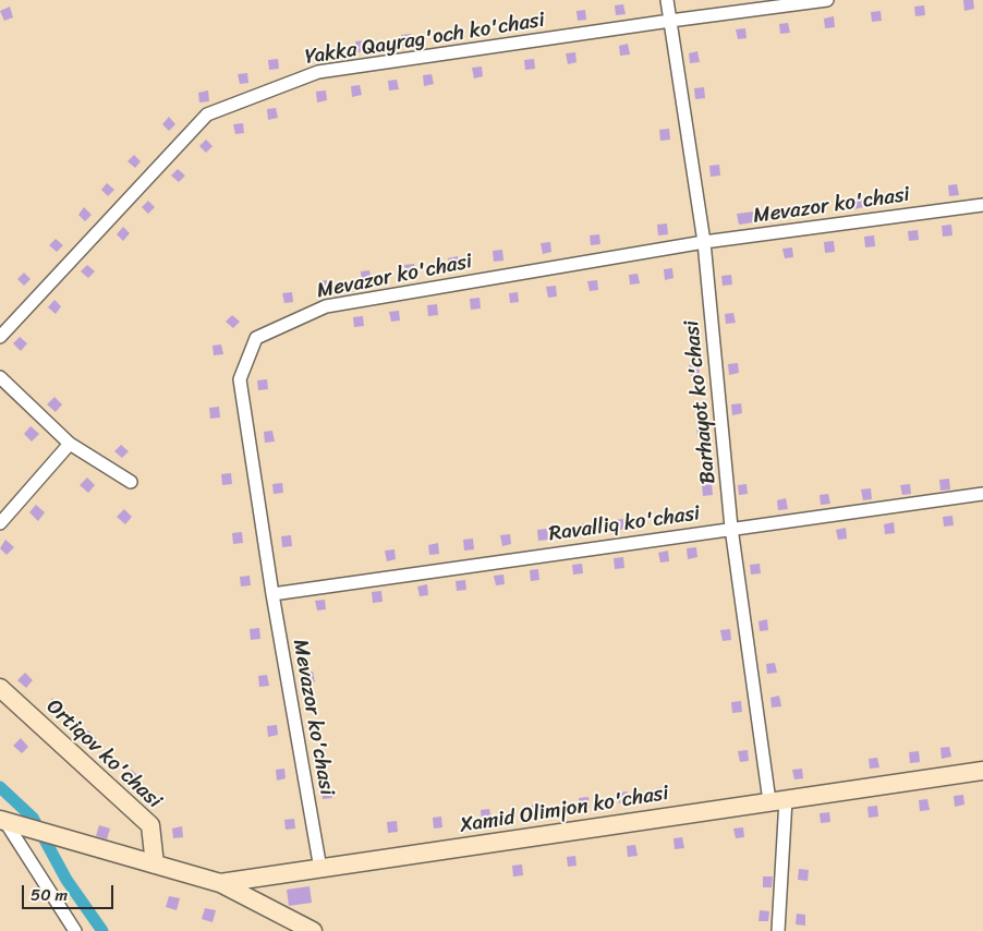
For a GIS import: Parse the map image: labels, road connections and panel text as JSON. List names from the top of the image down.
{
  "streets": {
    "main road": ["Ortiqov ko'chasi", "Xamid Olimjon ko'chasi"],
    "street": [
      "Yakka Qayrag'och ko'chasi",
      "Mevazor ko'chasi",
      "Barhayot ko'chasi",
      "Ravalliq ko'chasi"
    ]
  },
  "crossings": [
    ["Yakka Qayrag'och ko'chasi", "Barhayot ko'chasi"],
    ["Mevazor ko'chasi", "Barhayot ko'chasi"],
    ["Mevazor ko'chasi", "Ravalliq ko'chasi"],
    ["Mevazor ko'chasi", "Xamid Olimjon ko'chasi"],
    ["Barhayot ko'chasi", "Ravalliq ko'chasi"],
    ["Barhayot ko'chasi", "Xamid Olimjon ko'chasi"],
    ["Ortiqov ko'chasi", "Xamid Olimjon ko'chasi"]
  ],
  "scale_bar": "50 m"
}
